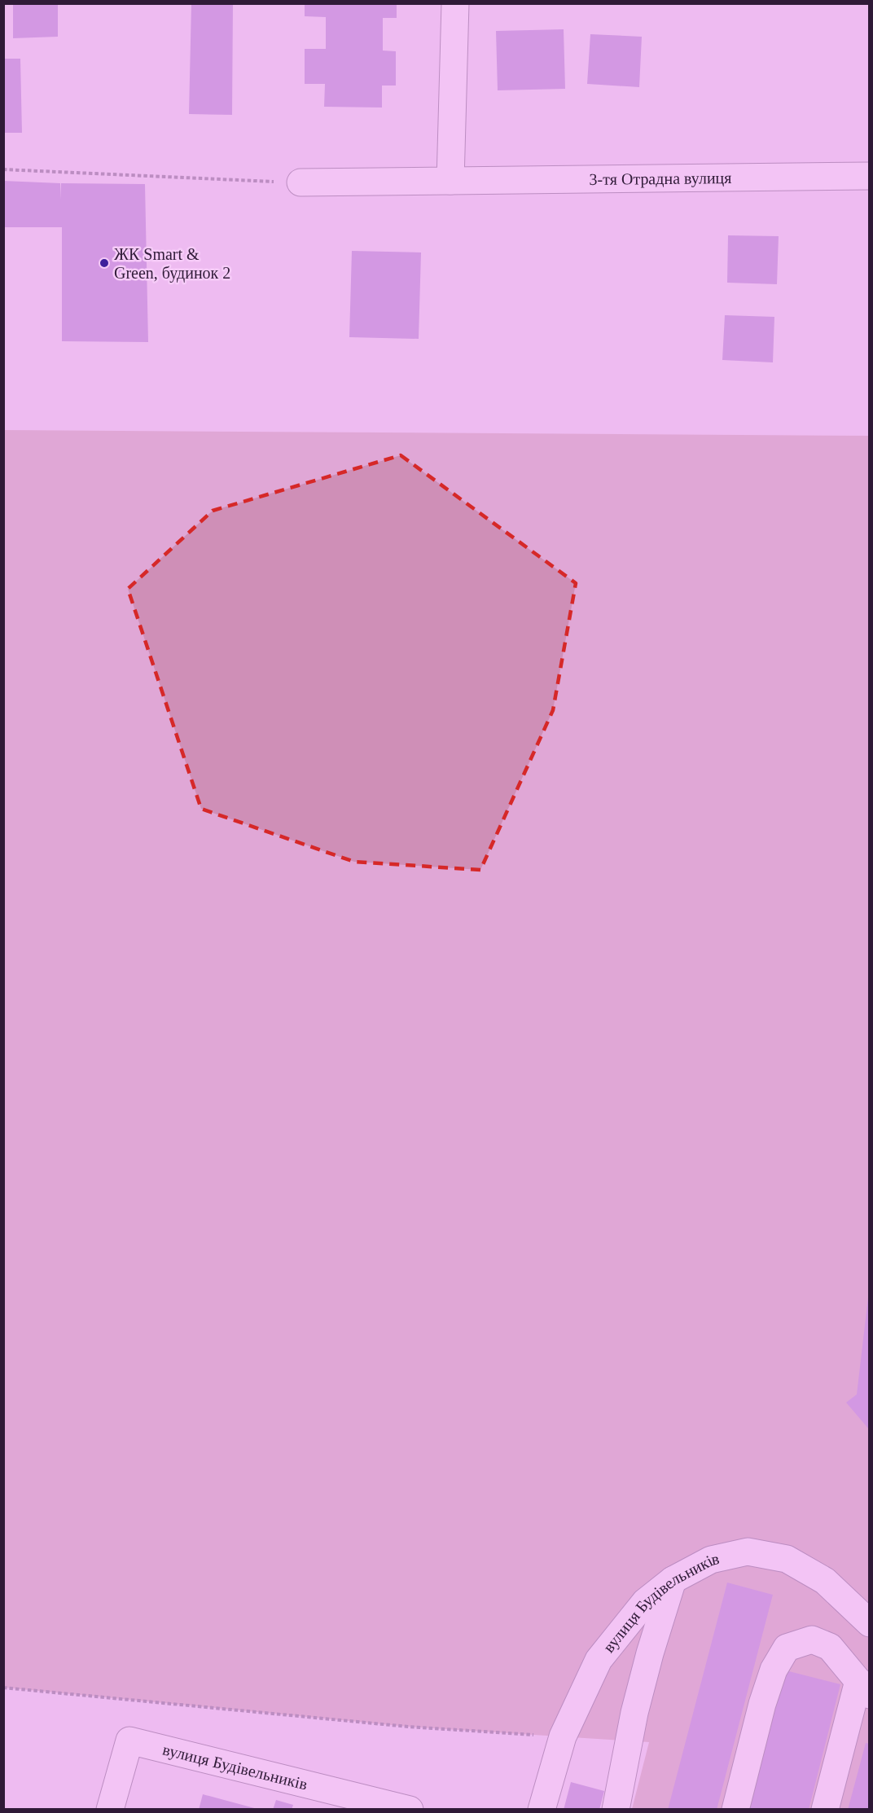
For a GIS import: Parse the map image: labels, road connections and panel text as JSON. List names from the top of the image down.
{
  "streets": {
    "street": ["3-тя Отрадна вулиця", "вулиця Будівельників"]
  },
  "places": ["ЖК Smart & Green, будинок 2"]
}
